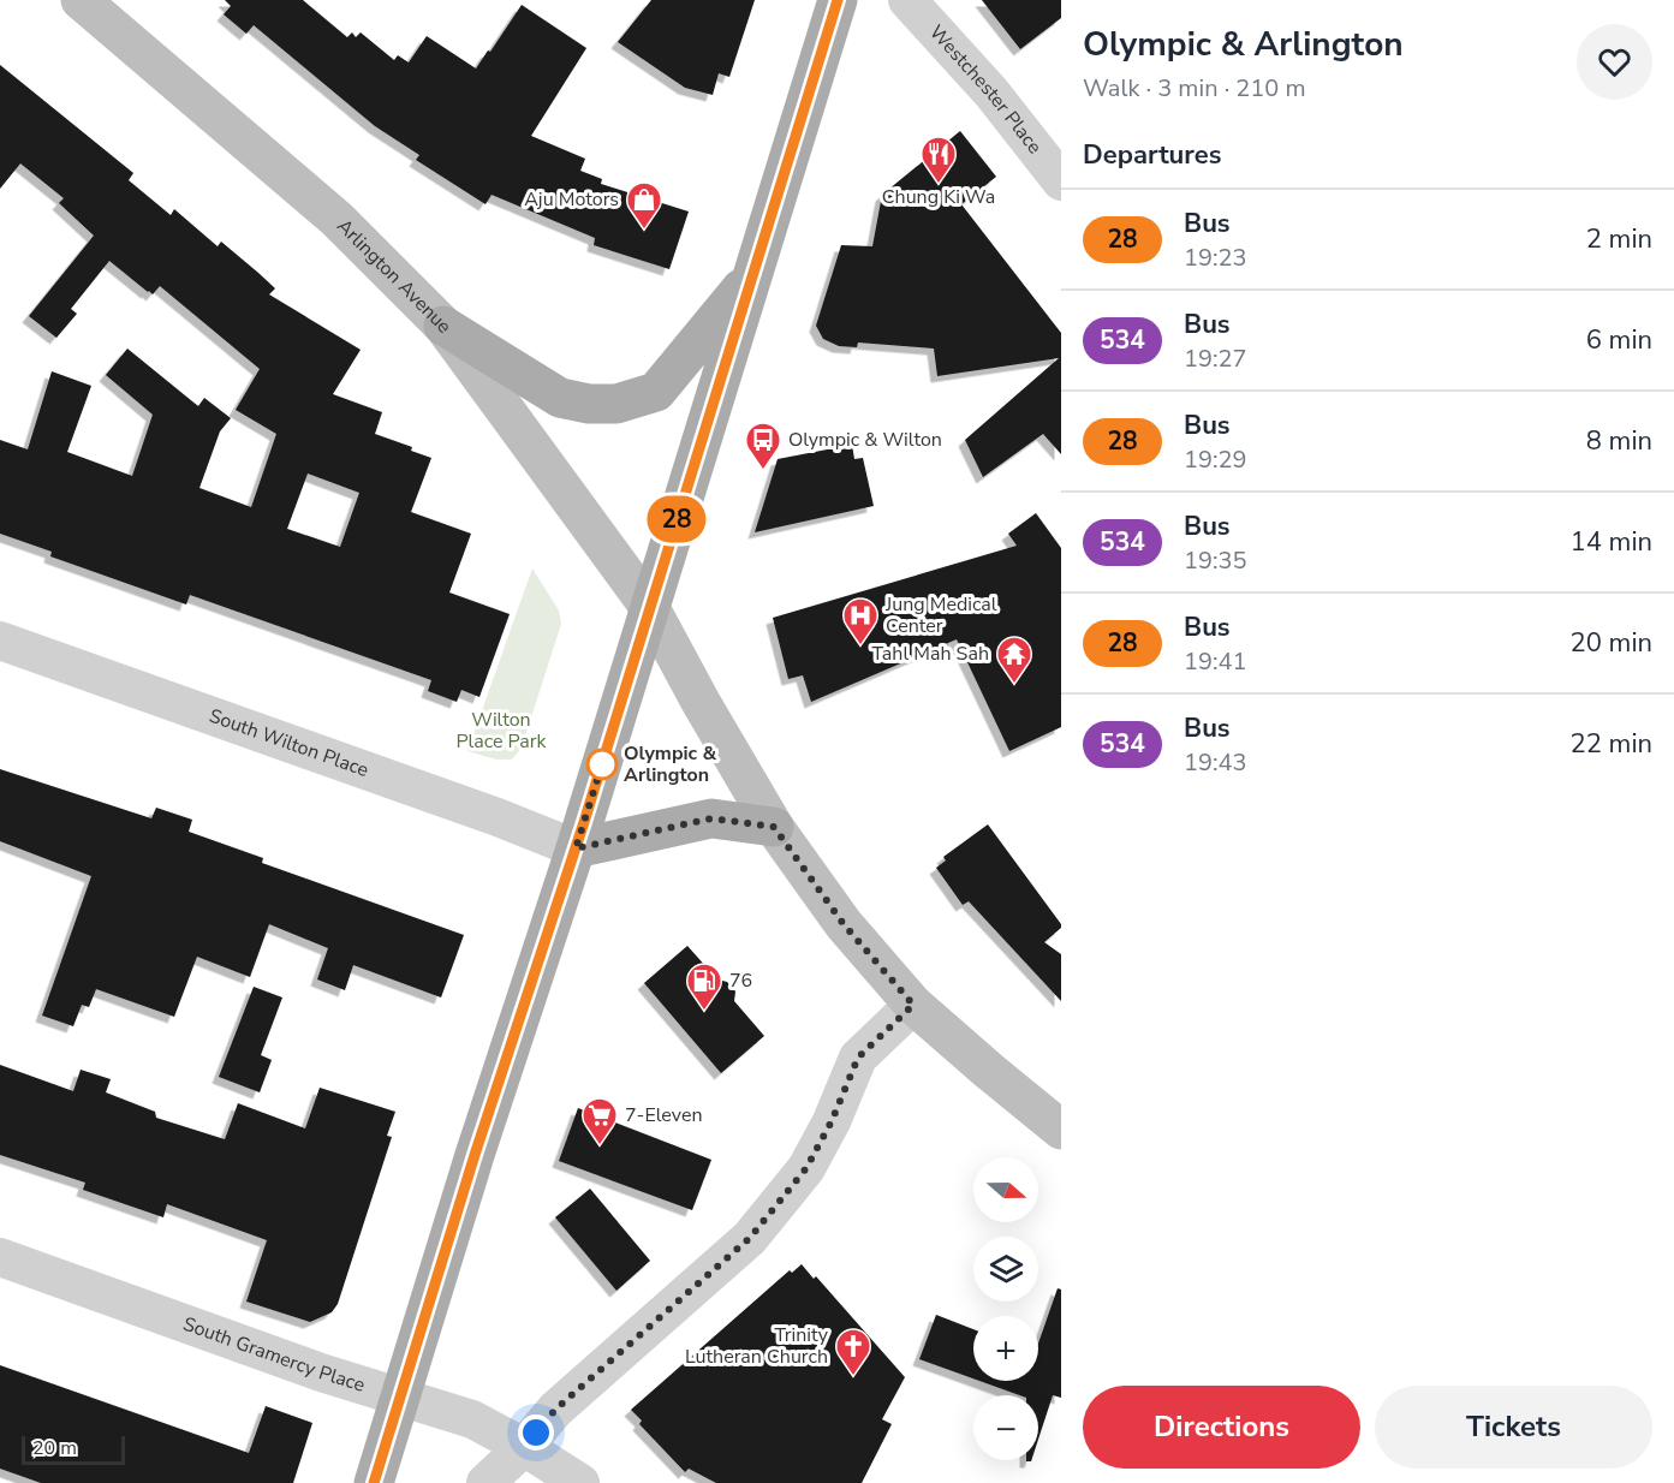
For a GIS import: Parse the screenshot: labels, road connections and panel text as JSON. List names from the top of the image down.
{
  "streets": {
    "main road": ["Arlington Avenue"],
    "street": ["Westchester Place", "South Wilton Place", "South Gramercy Place"]
  },
  "parks": ["Wilton Place Park"],
  "places": {
    "restaurant": ["Chung Ki Wa"],
    "shop": ["Aju Motors"],
    "bus stop": ["Olympic & Wilton"],
    "hospital": ["Jung Medical Center"],
    "temple": ["Tahl Mah Sah"],
    "other": ["Olympic & Arlington"],
    "fuel station": ["76"],
    "supermarket": ["7-Eleven"],
    "church": ["Trinity Lutheran Church"]
  },
  "lines": ["bus line 28"],
  "scale_bar": "20 m",
  "north": "right",
  "page": {
    "on_map": "28",
    "heading": [
      ["Olympic & Arlington", "Walk · 3 min · 210 m"],
      "Departures"
    ],
    "list": [
      {
        "mark": "28",
        "name": "Bus",
        "note": "19:23",
        "value": "2 min"
      },
      {
        "mark": "534",
        "name": "Bus",
        "note": "19:27",
        "value": "6 min"
      },
      {
        "mark": "28",
        "name": "Bus",
        "note": "19:29",
        "value": "8 min"
      },
      {
        "mark": "534",
        "name": "Bus",
        "note": "19:35",
        "value": "14 min"
      },
      {
        "mark": "28",
        "name": "Bus",
        "note": "19:41",
        "value": "20 min"
      },
      {
        "mark": "534",
        "name": "Bus",
        "note": "19:43",
        "value": "22 min"
      }
    ],
    "map_buttons": ["+", "−"],
    "buttons": ["Directions", "Tickets"],
    "scale": "20 m"
  }
}
